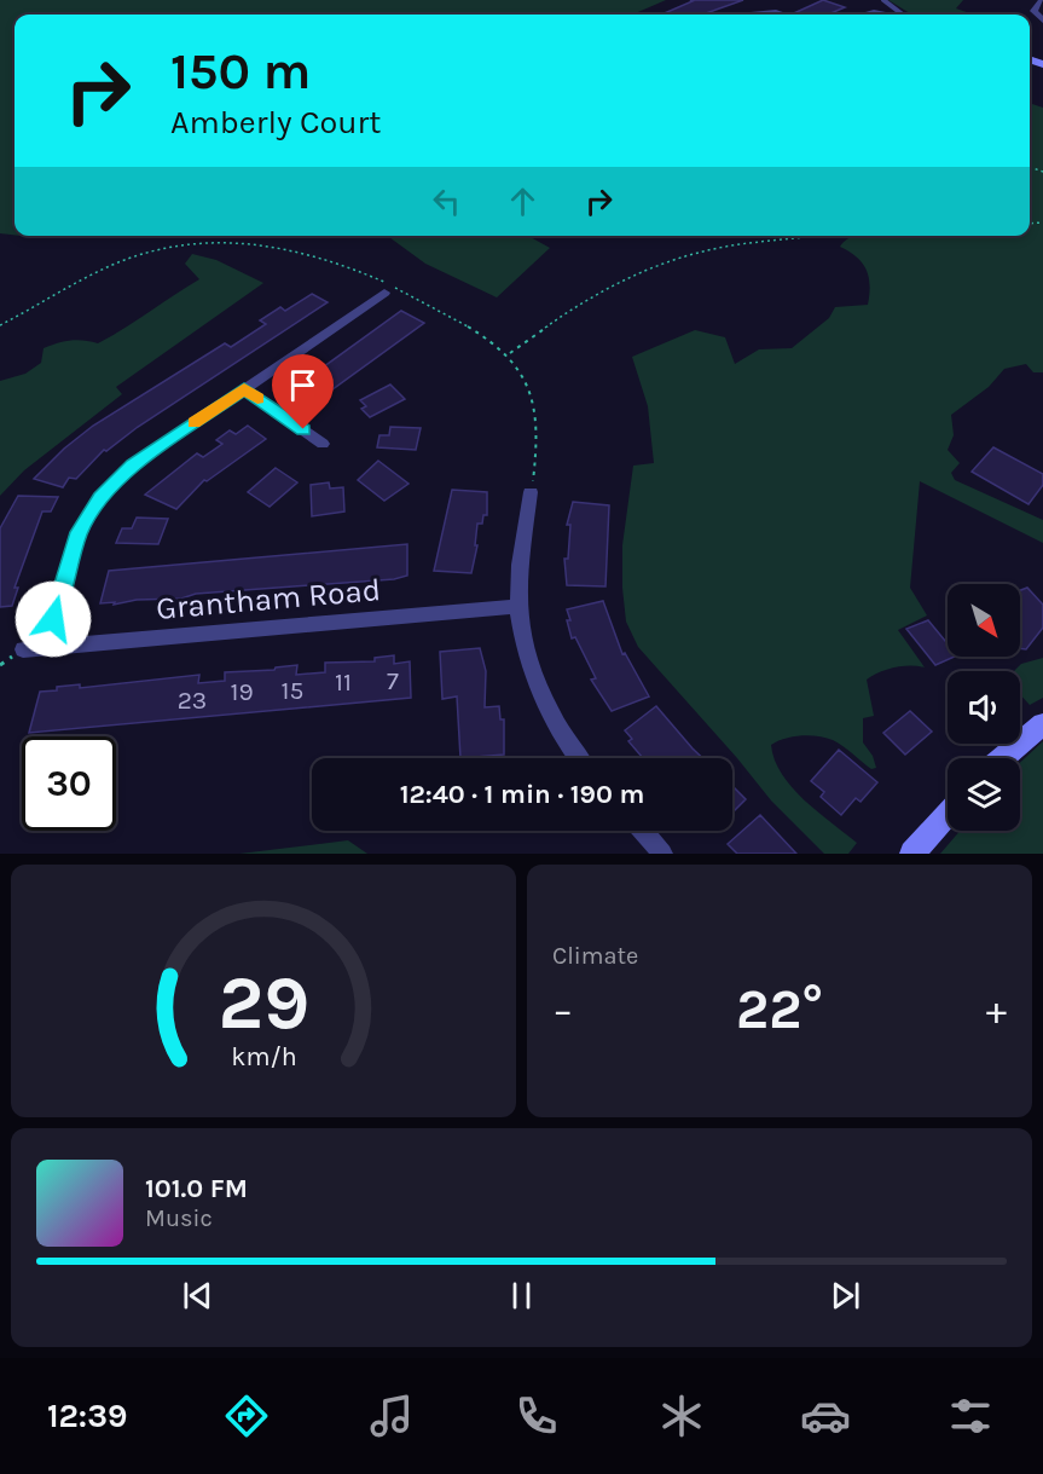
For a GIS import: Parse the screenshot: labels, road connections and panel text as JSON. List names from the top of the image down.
{
  "streets": {
    "street": ["Grantham Road"]
  },
  "house_numbers": [
    "7",
    "11",
    "15",
    "19",
    "23"
  ],
  "north": "bottom right",
  "page": {
    "turn": ["150 m", "Amberly Court"],
    "limit": "30",
    "trip": "12:40 · 1 min · 190 m",
    "tile": "Climate",
    "heat": ["−", "22°", "+"],
    "song": ["101.0 FM", "Music"],
    "tabs": "12:39",
    "gauge": ["29", "km/h"]
  }
}
